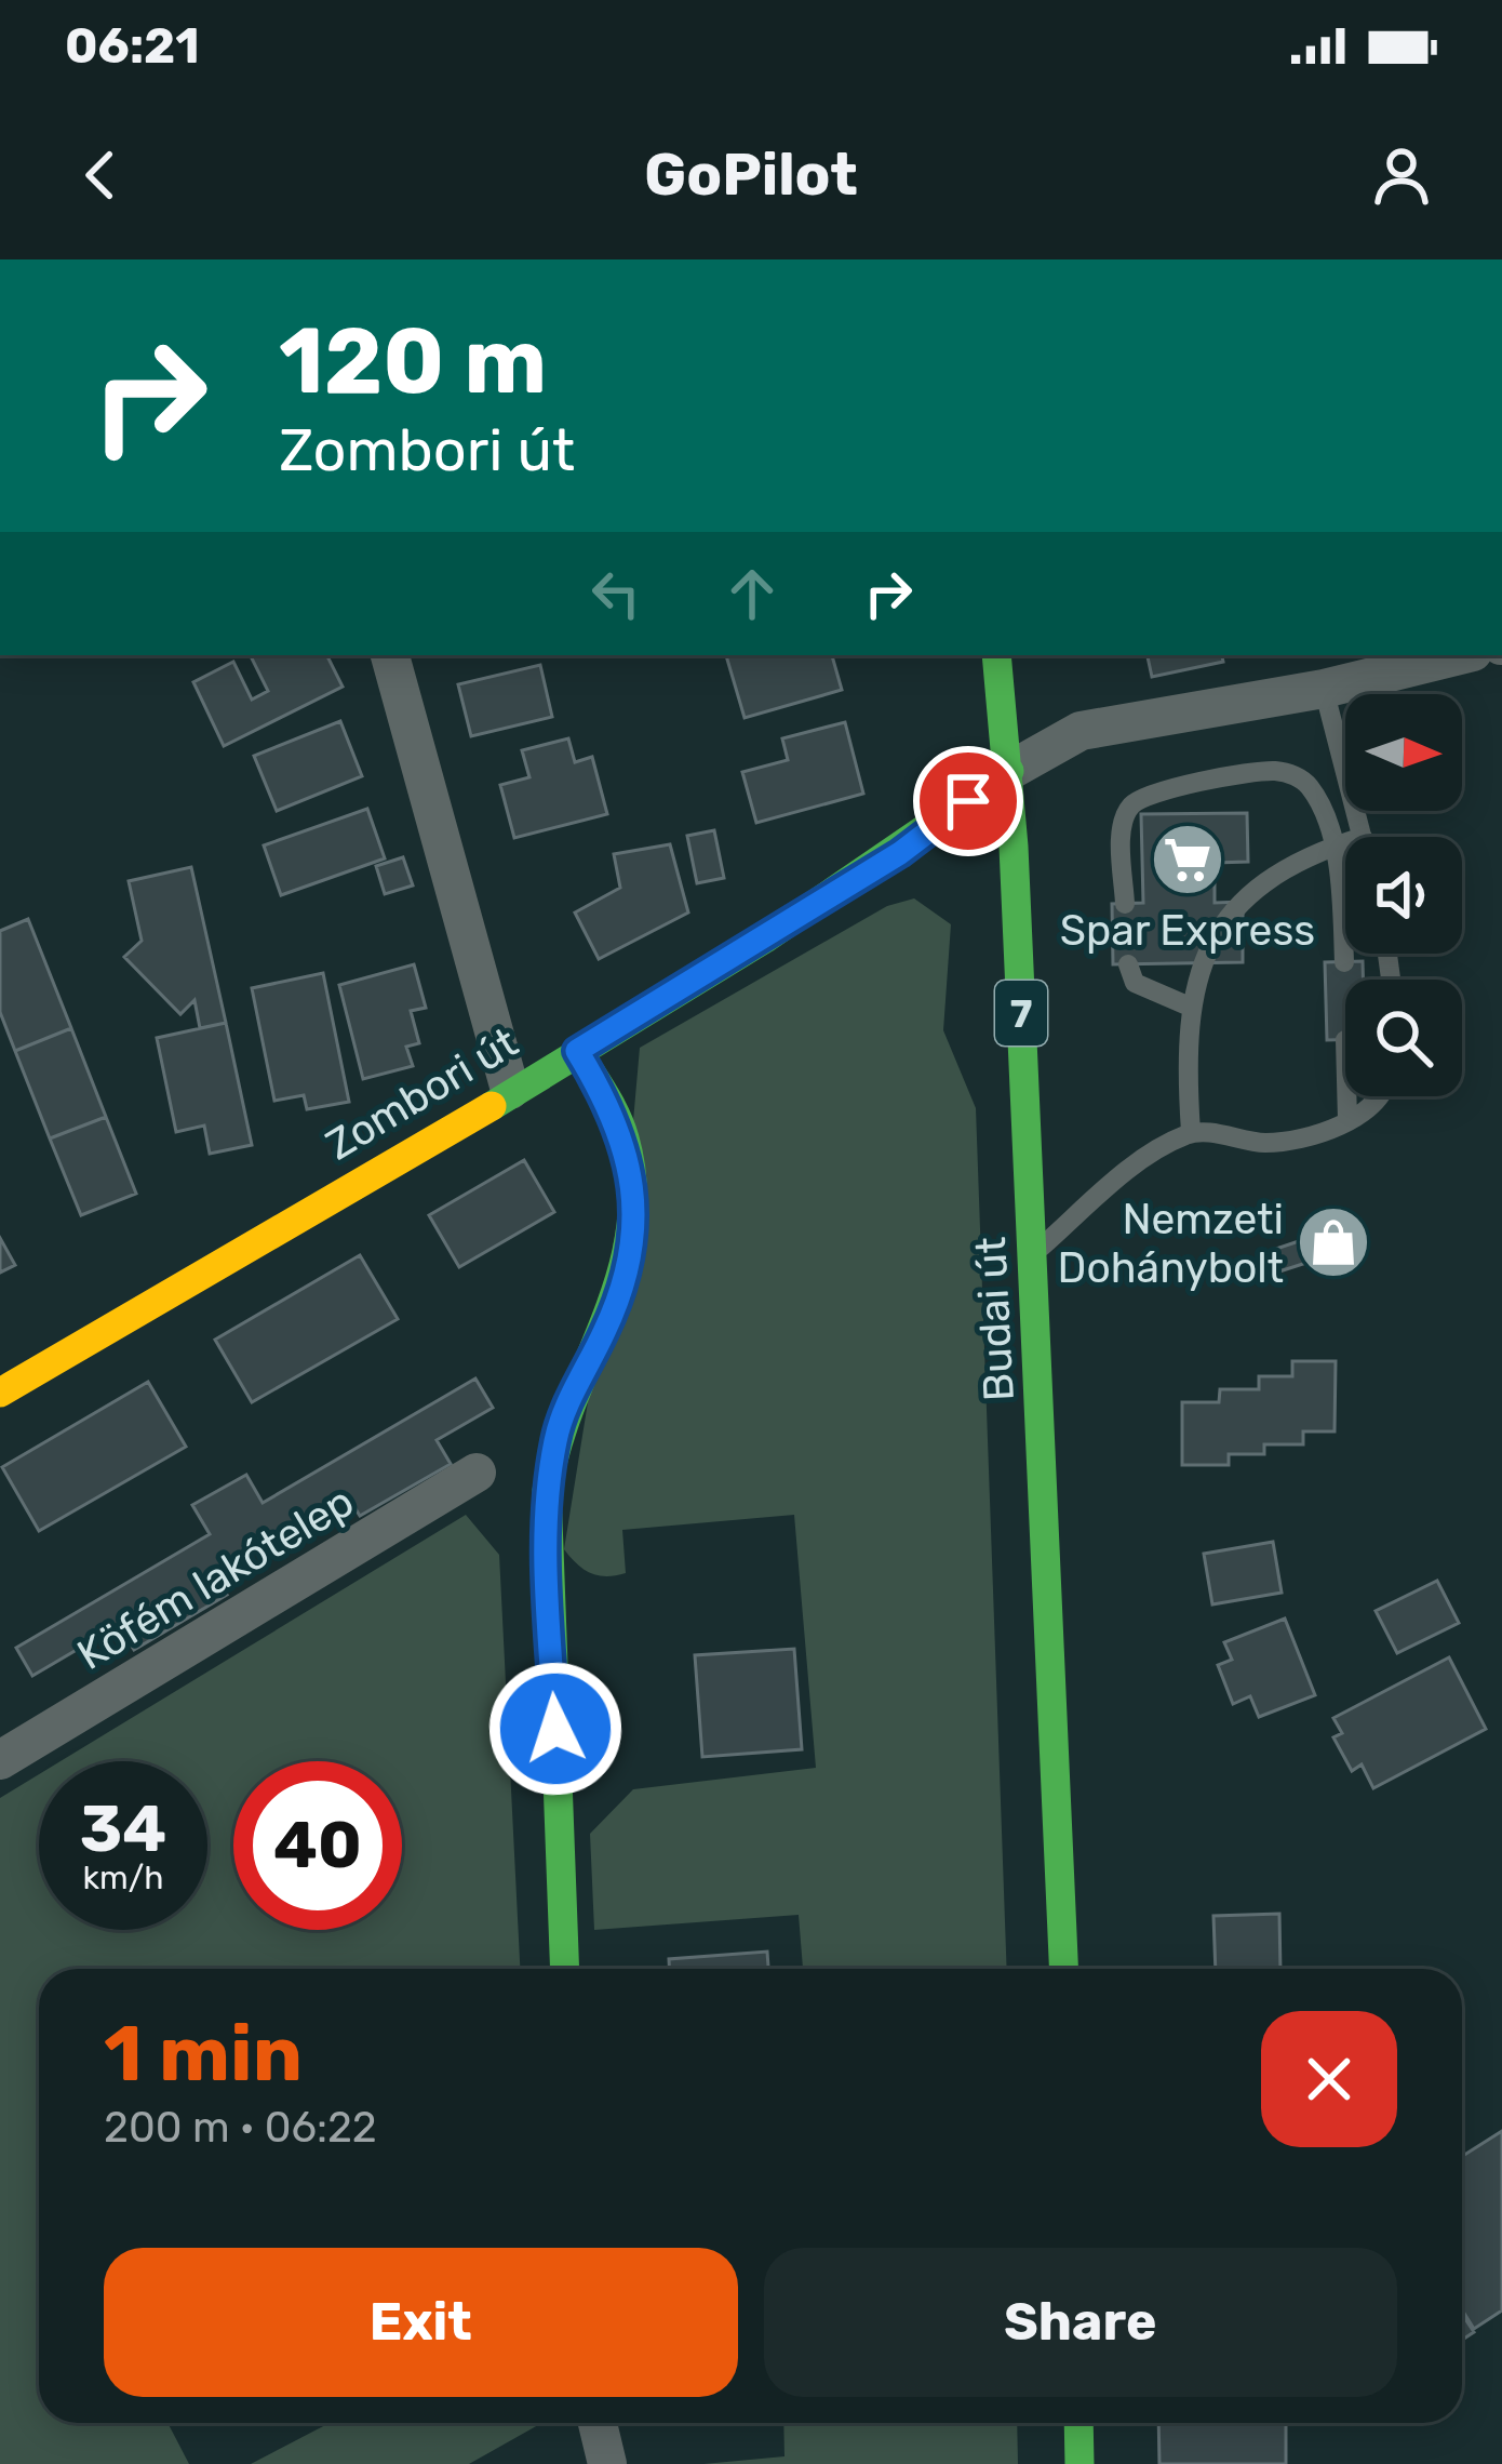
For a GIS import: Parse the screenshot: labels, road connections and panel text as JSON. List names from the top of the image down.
{
  "streets": {
    "street": [
      "7",
      "Zombori út",
      "Budai út",
      "Köfém lakótelep"
    ]
  },
  "crossings": [
    ["Zombori út", "Budai út"]
  ],
  "places": {
    "supermarket": ["Spar Express"],
    "shop": ["Nemzeti Dohánybolt"]
  },
  "north": "right",
  "page": {
    "status": "06:21",
    "header": "GoPilot",
    "turn": ["120 m", "Zombori út"],
    "speed": "34 km/h",
    "limit": "40",
    "heading": ["1 min", "200 m · 06:22"],
    "buttons": ["Exit", "Share"]
  }
}
